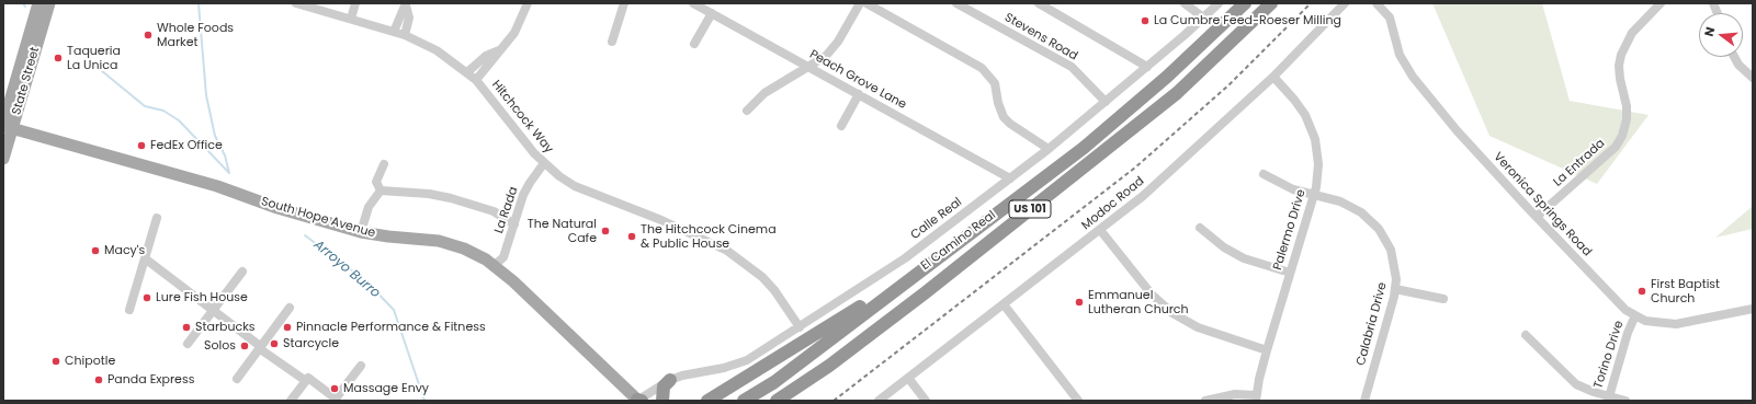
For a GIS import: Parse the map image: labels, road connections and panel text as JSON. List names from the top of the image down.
{
  "streets": {
    "highway": ["US 101", "El Camino Real"],
    "main road": ["State Street", "South Hope Avenue"],
    "street": [
      "Stevens Road",
      "Peach Grove Lane",
      "Hitchcock Way",
      "La Entrada",
      "Modoc Road",
      "Veronica Springs Road",
      "La Rada",
      "Calle Real",
      "Palermo Drive",
      "Calabria Drive",
      "Torino Drive"
    ]
  },
  "crossings": [
    ["Stevens Road", "Calle Real"],
    ["Peach Grove Lane", "Calle Real"],
    ["State Street", "South Hope Avenue"],
    ["Hitchcock Way", "La Rada"],
    ["Hitchcock Way", "Calle Real"],
    ["La Entrada", "Veronica Springs Road"],
    ["Modoc Road", "Palermo Drive"],
    ["Veronica Springs Road", "Torino Drive"],
    ["La Rada", "South Hope Avenue"],
    ["South Hope Avenue", "Calle Real"],
    ["Palermo Drive", "Calabria Drive"]
  ],
  "water": ["Arroyo Burro"],
  "places": [
    "La Cumbre Feed-Roeser Milling",
    "Whole Foods Market",
    "Taqueria La Unica",
    "FedEx Office",
    "The Natural Cafe",
    "The Hitchcock Cinema & Public House",
    "Macy's",
    "First Baptist Church",
    "Lure Fish House",
    "Emmanuel Lutheran Church",
    "Starbucks",
    "Pinnacle Performance & Fitness",
    "Starcycle",
    "Solos",
    "Chipotle",
    "Panda Express",
    "Massage Envy"
  ],
  "north": "left"
}
